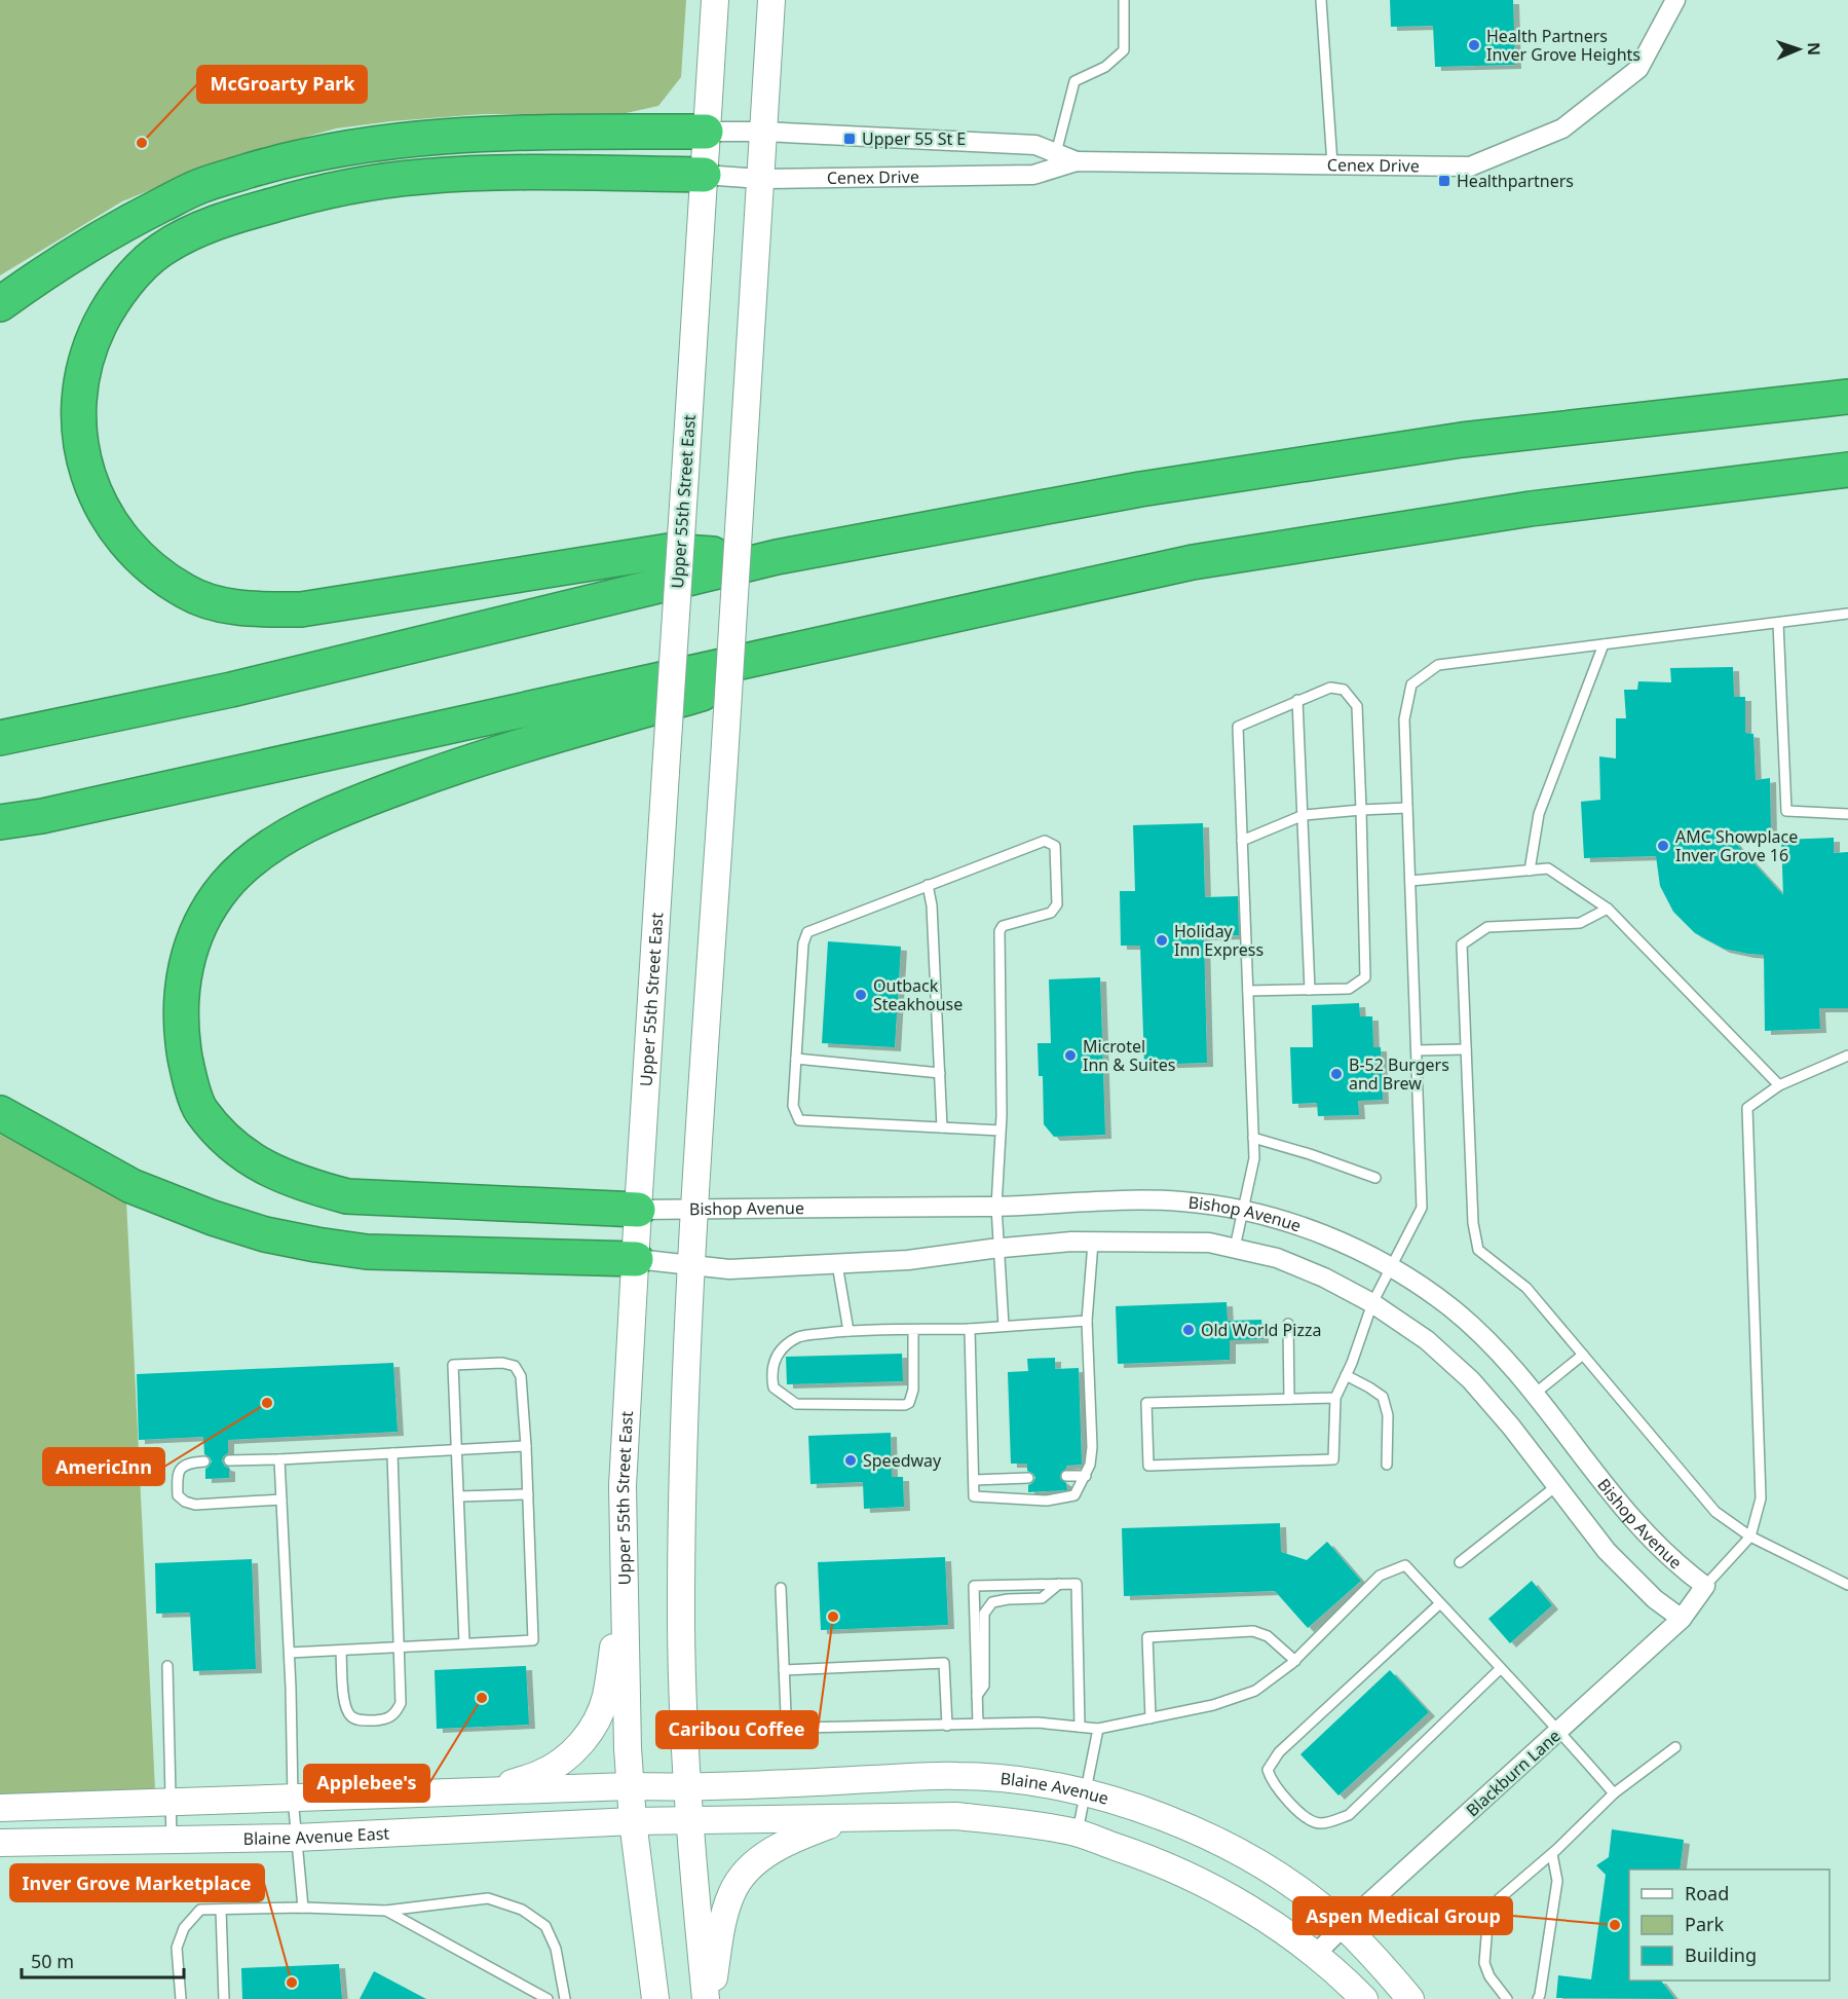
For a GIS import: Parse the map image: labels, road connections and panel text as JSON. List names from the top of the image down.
{
  "streets": {
    "street": [
      "Cenex Drive",
      "Upper 55th Street East",
      "Bishop Avenue",
      "Blackburn Lane",
      "Blaine Avenue",
      "Blaine Avenue East"
    ]
  },
  "crossings": [
    ["Cenex Drive", "Upper 55th Street East"],
    ["Upper 55th Street East", "Bishop Avenue"],
    ["Upper 55th Street East", "Blaine Avenue"],
    ["Upper 55th Street East", "Blaine Avenue East"],
    ["Bishop Avenue", "Blackburn Lane"],
    ["Blackburn Lane", "Blaine Avenue"]
  ],
  "places": {
    "other": [
      "Health Partners Inver Grove Heights",
      "McGroarty Park",
      "AMC Showplace Inver Grove 16",
      "Holiday Inn Express",
      "Outback Steakhouse",
      "Microtel Inn & Suites",
      "B-52 Burgers and Brew",
      "Old World Pizza",
      "AmericInn",
      "Speedway",
      "Caribou Coffee",
      "Applebee's",
      "Aspen Medical Group",
      "Inver Grove Marketplace"
    ],
    "transit": ["Upper 55 St E", "Healthpartners"]
  },
  "legend": ["Road", "Park", "Building"],
  "scale_bar": "50 m",
  "north": "right"
}
